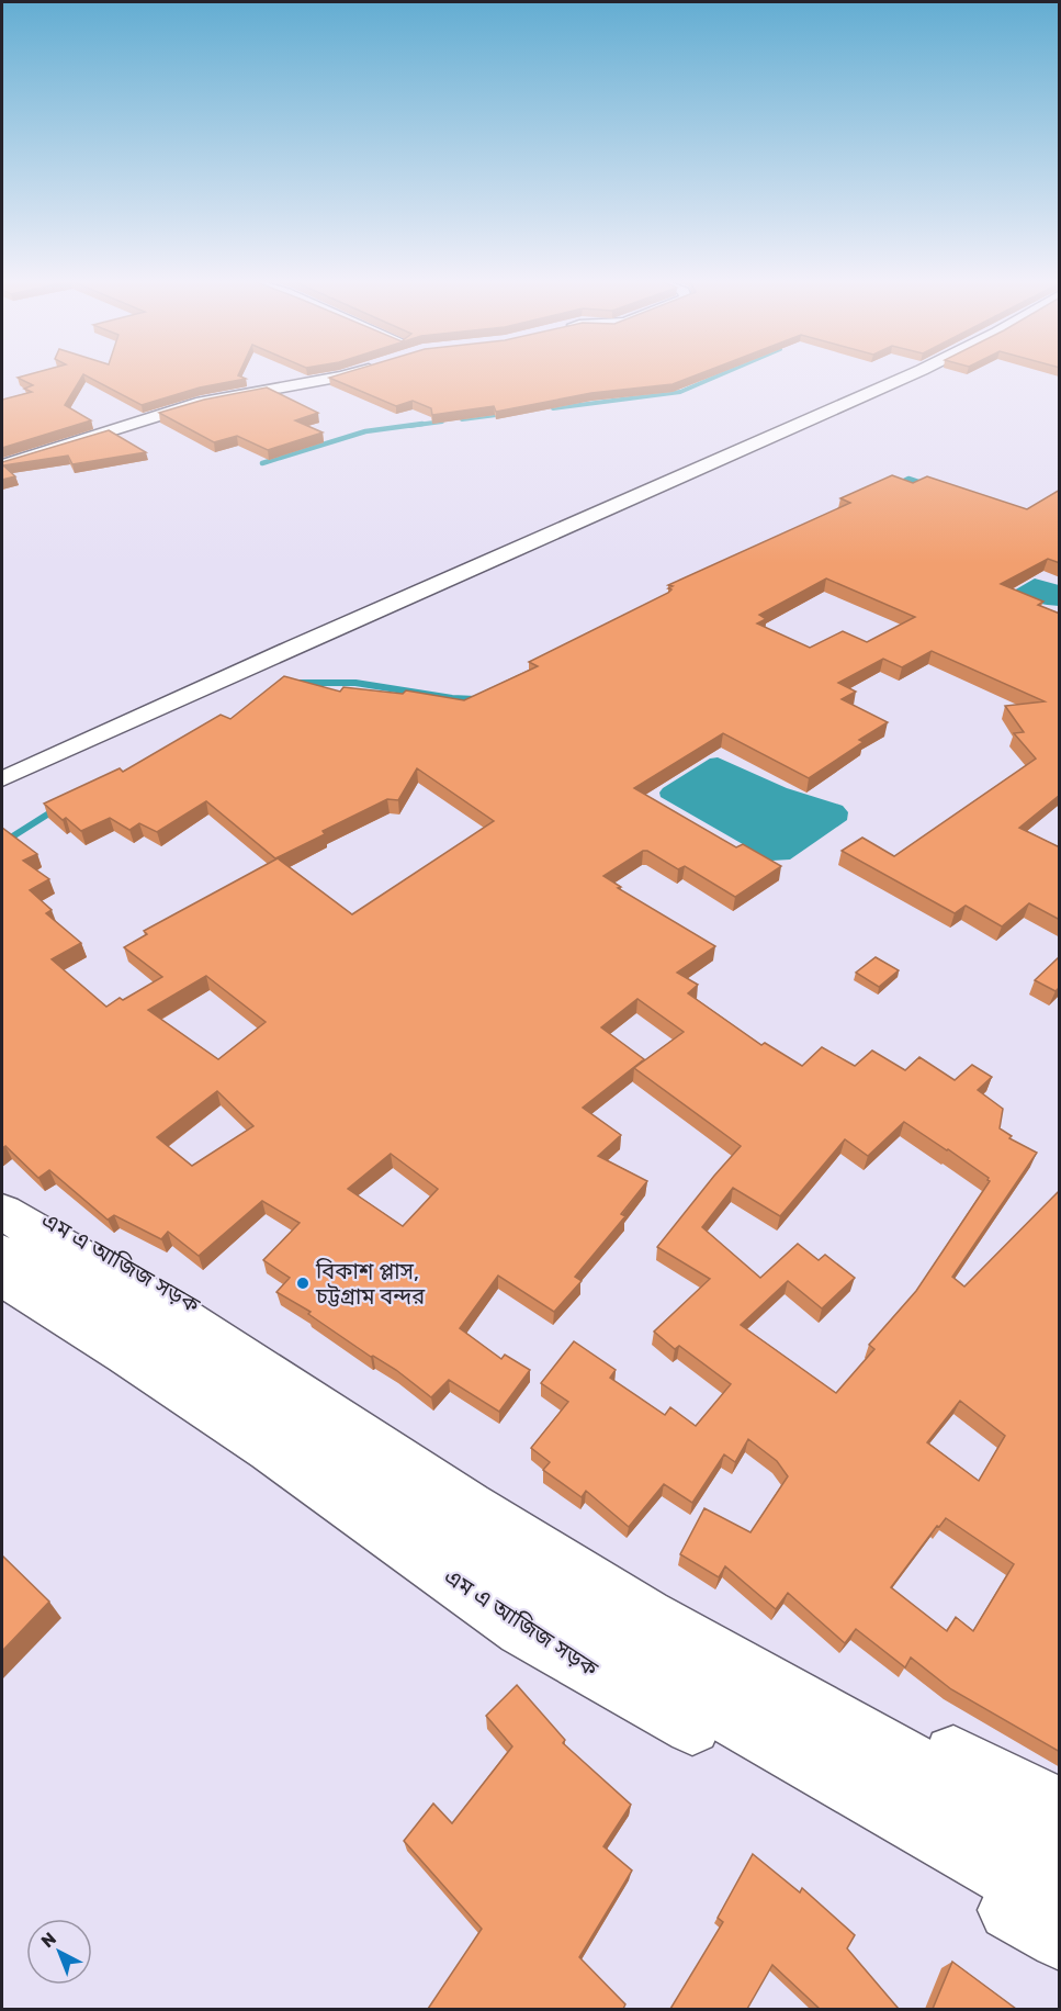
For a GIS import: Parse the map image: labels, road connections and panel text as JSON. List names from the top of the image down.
{
  "streets": {
    "main road": ["এম এ আজিজ সড়ক"]
  },
  "places": ["বিকাশ প্লাস, চট্টগ্রাম বন্দর"],
  "north": "top left"
}
